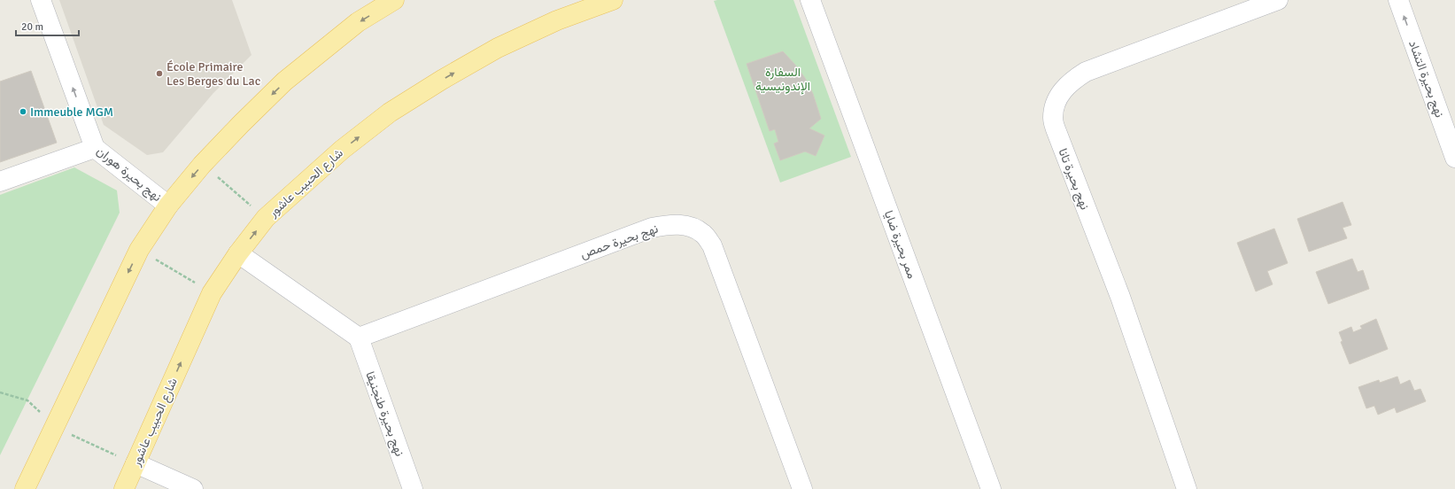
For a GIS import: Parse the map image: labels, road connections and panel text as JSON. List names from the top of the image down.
{
  "streets": {
    "main road": ["شارع الحبيب عاشور"],
    "street": [
      "نهج بحيرة التشاد",
      "نهج بحيرة هوران",
      "نهج بحيرة تانا",
      "نهج بحيرة حمص",
      "ممر بحيرة ضايا",
      "نهج بحيرة طنجنيقا"
    ]
  },
  "crossings": [
    ["نهج بحيرة حمص", "نهج بحيرة طنجنيقا"]
  ],
  "one_way": ["نهج بحيرة التشاد", "نهج بحيرة هوران"],
  "parks": ["السفارة الإندونيسية"],
  "places": ["École Primaire Les Berges du Lac", "Immeuble MGM"],
  "scale_bar": "20 m"
}
